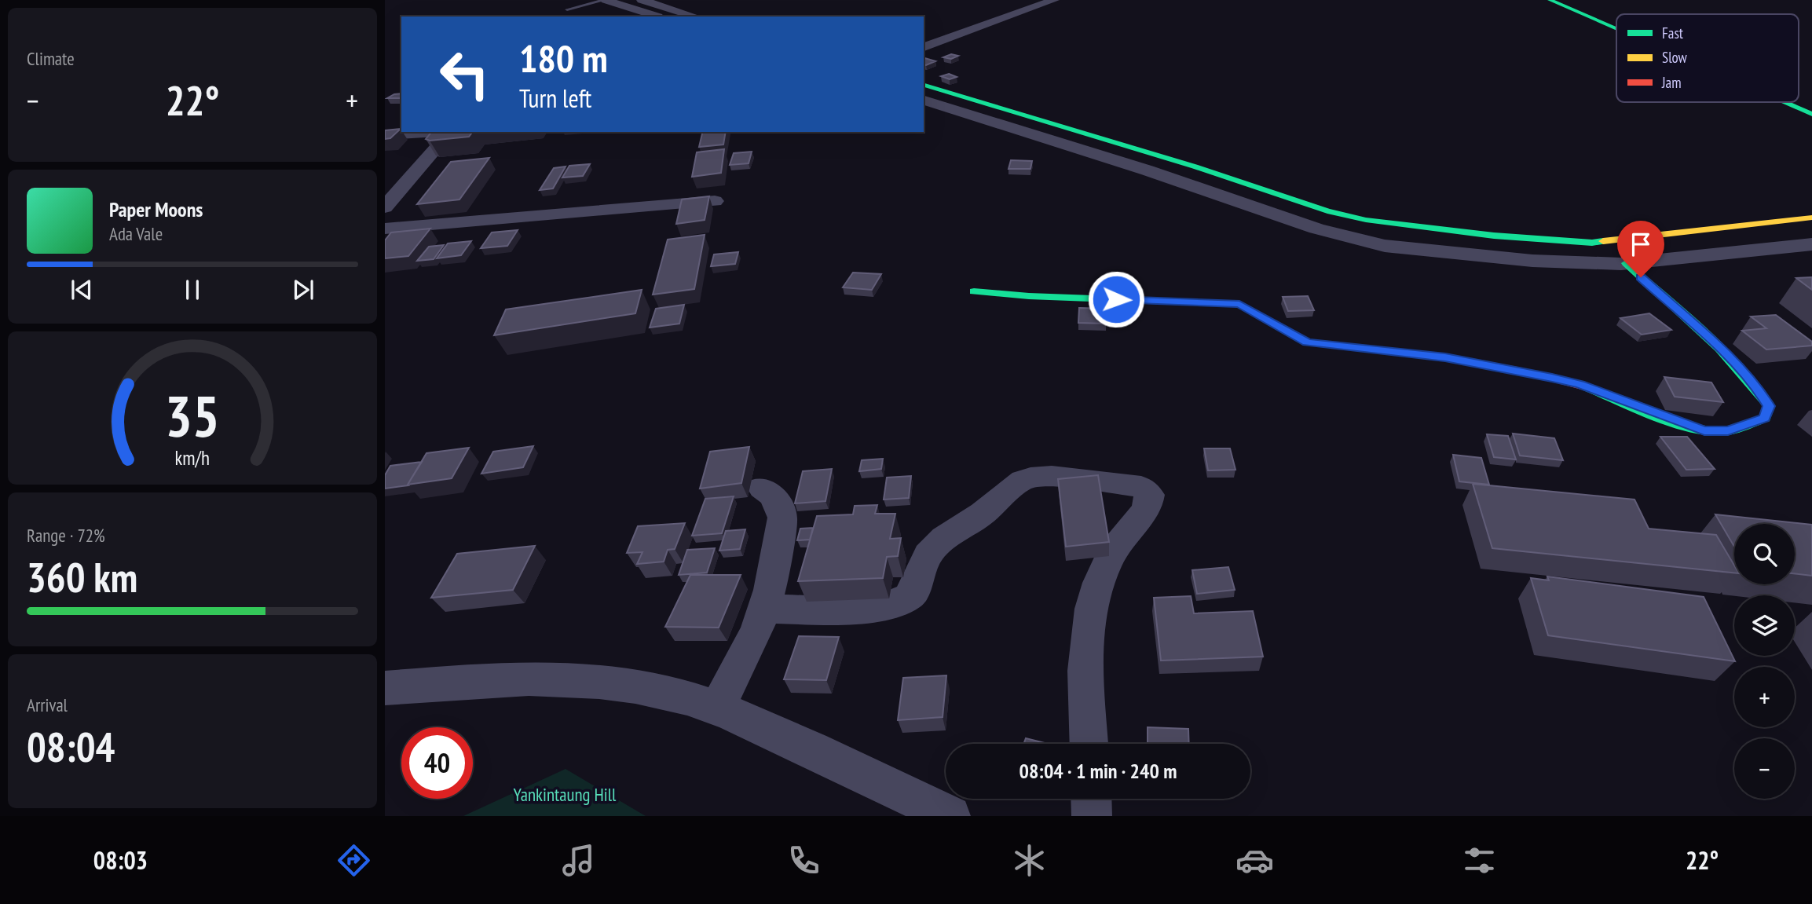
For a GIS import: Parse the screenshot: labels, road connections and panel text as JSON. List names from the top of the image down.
{
  "parks": ["Yankintaung Hill"],
  "legend": ["Fast", "Slow", "Jam"],
  "page": {
    "tile": [
      "Climate",
      ["Range · 72%", "360 km"],
      ["Arrival", "08:04"]
    ],
    "turn": ["180 m", "Turn left"],
    "heat": ["−", "22°", "+"],
    "song": ["Paper Moons", "Ada Vale"],
    "map_buttons": ["+", "−"],
    "limit": "40",
    "trip": "08:04 · 1 min · 240 m",
    "tabs": ["08:03", "22°"],
    "gauge": ["35", "km/h"]
  }
}
